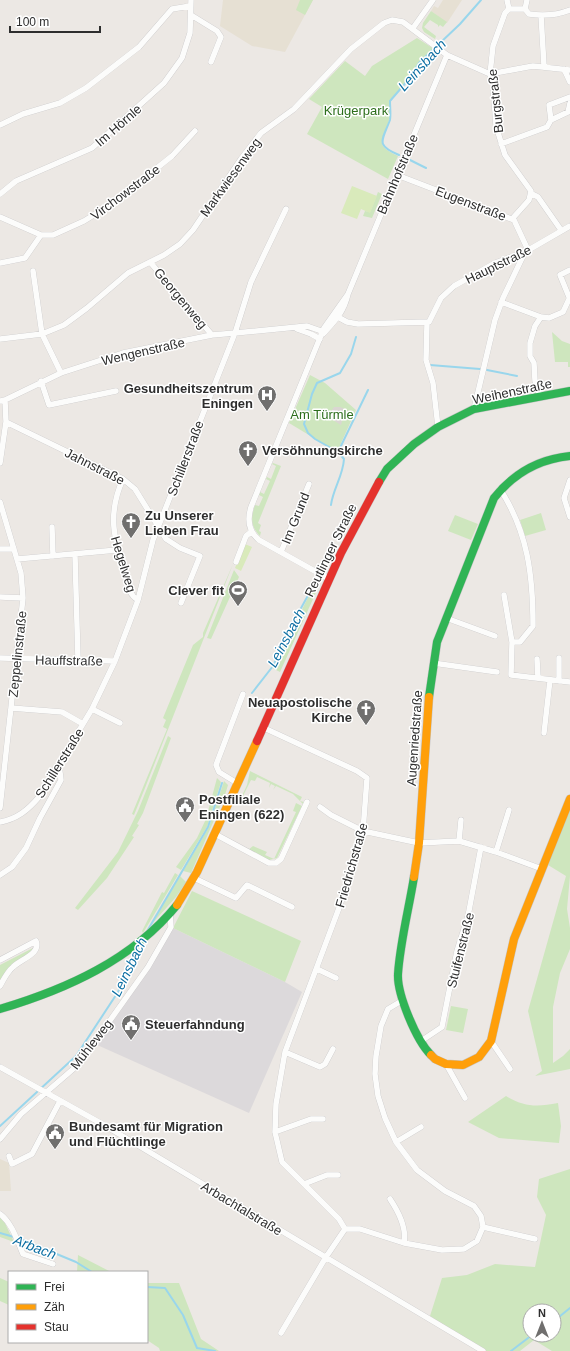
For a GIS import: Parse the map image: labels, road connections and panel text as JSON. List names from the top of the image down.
{
  "streets": {
    "street": [
      "Burgstraße",
      "Im Hörnle",
      "Bahnhofstraße",
      "Markwiesenweg",
      "Virchowstraße",
      "Eugenstraße",
      "Hauptstraße",
      "Georgenweg",
      "Wengenstraße",
      "Weihenstraße",
      "Schillerstraße",
      "Jahnstraße",
      "Im Grund",
      "Reutlinger Straße",
      "Hegelweg",
      "Zeppelinstraße",
      "Hauffstraße",
      "Augenriedstraße",
      "Friedrichstraße",
      "Stuifenstraße",
      "Mühleweg",
      "Arbachtalstraße"
    ]
  },
  "crossings": [
    ["Burgstraße", "Hauptstraße"],
    ["Bahnhofstraße", "Eugenstraße"],
    ["Bahnhofstraße", "Wengenstraße"],
    ["Markwiesenweg", "Georgenweg"],
    ["Eugenstraße", "Hauptstraße"],
    ["Georgenweg", "Wengenstraße"],
    ["Wengenstraße", "Schillerstraße"],
    ["Weihenstraße", "Reutlinger Straße"],
    ["Schillerstraße", "Jahnstraße"],
    ["Schillerstraße", "Hegelweg"],
    ["Schillerstraße", "Hauffstraße"],
    ["Jahnstraße", "Hegelweg"],
    ["Reutlinger Straße", "Friedrichstraße"],
    ["Reutlinger Straße", "Mühleweg"],
    ["Zeppelinstraße", "Hauffstraße"],
    ["Augenriedstraße", "Stuifenstraße"],
    ["Mühleweg", "Arbachtalstraße"]
  ],
  "water": ["Leinsbach", "Arbach"],
  "parks": ["Krügerpark", "Am Türmle"],
  "places": {
    "hospital": ["Gesundheitszentrum Eningen"],
    "church": ["Versöhnungskirche", "Zu Unserer Lieben Frau", "Neuapostolische Kirche"],
    "sports": ["Clever fit"],
    "public building": ["Postfiliale Eningen (622)", "Steuerfahndung", "Bundesamt für Migration und Flüchtlinge"]
  },
  "legend": ["Frei", "Zäh", "Stau"],
  "scale_bar": "100 m",
  "north": "top"
}
